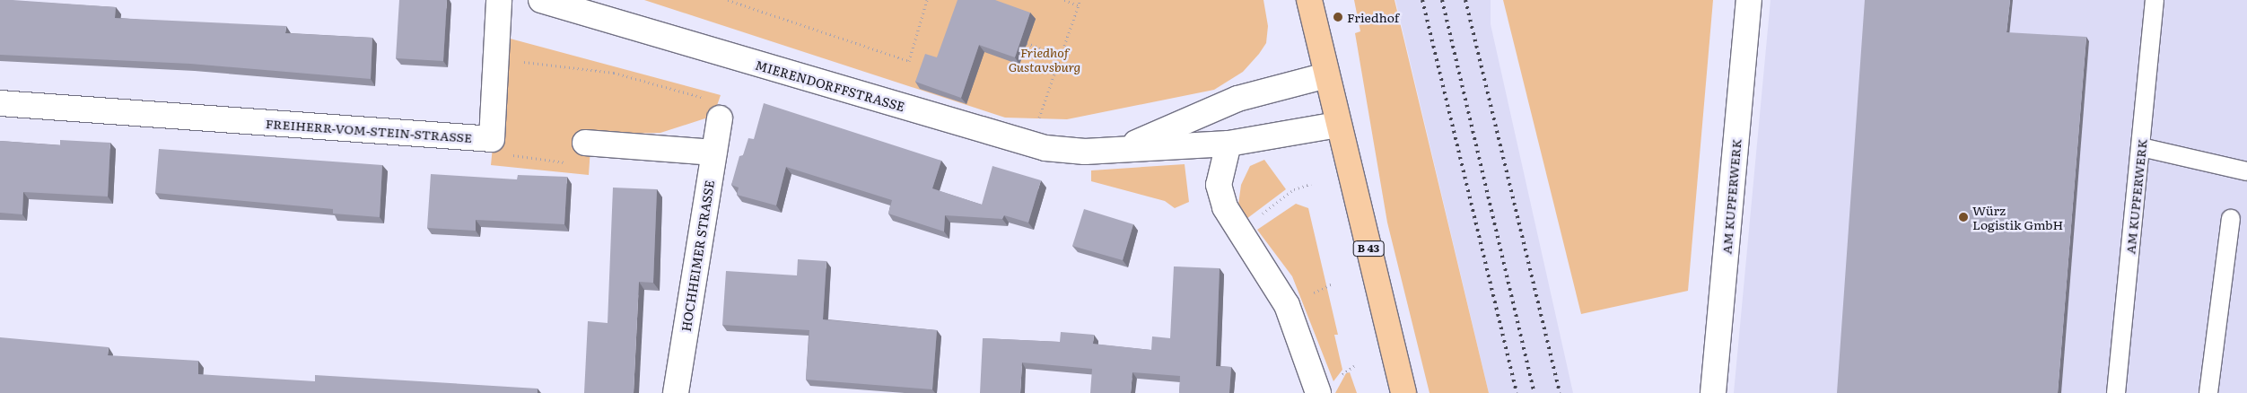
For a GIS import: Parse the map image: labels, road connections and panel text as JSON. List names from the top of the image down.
{
  "streets": {
    "main road": ["B 43"],
    "street": [
      "MIERENDORFFSTRASSE",
      "FREIHERR-VOM-STEIN-STRASSE",
      "AM KUPFERWERK",
      "HOCHHEIMER STRASSE"
    ]
  },
  "crossings": [
    ["MIERENDORFFSTRASSE", "B 43"]
  ],
  "parks": ["Friedhof Gustavsburg"],
  "places": ["Friedhof", "Würz Logistik GmbH"]
}
